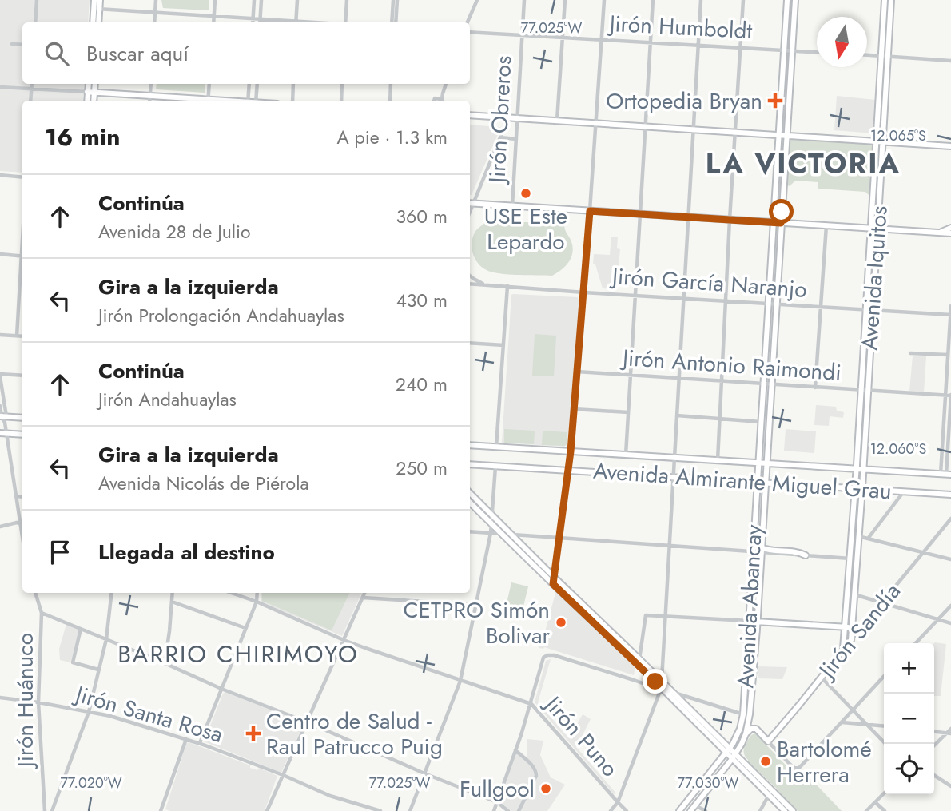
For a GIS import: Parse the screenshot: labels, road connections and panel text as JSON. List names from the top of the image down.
{
  "streets": {
    "main road": [
      "Avenida Iquitos",
      "Avenida Almirante Miguel Grau",
      "Avenida Abancay",
      "Jirón Sandía"
    ],
    "street": [
      "Jirón Humboldt",
      "Jirón Obreros",
      "Jirón García Naranjo",
      "Jirón Antonio Raimondi",
      "Jirón Huánuco",
      "Jirón Santa Rosa",
      "Jirón Puno"
    ]
  },
  "crossings": [
    ["Jirón Humboldt", "Jirón Obreros"],
    ["Jirón Humboldt", "Avenida Abancay"],
    ["Avenida Iquitos", "Jirón García Naranjo"],
    ["Avenida Iquitos", "Jirón Antonio Raimondi"],
    ["Avenida Iquitos", "Avenida Almirante Miguel Grau"],
    ["Jirón García Naranjo", "Avenida Abancay"],
    ["Jirón Antonio Raimondi", "Avenida Abancay"],
    ["Avenida Almirante Miguel Grau", "Avenida Abancay"],
    ["Jirón Huánuco", "Jirón Santa Rosa"]
  ],
  "districts": ["LA VICTORIA", "BARRIO CHIRIMOYO"],
  "places": {
    "health": ["Ortopedia Bryan", "Centro de Salud - Raul Patrucco Puig"],
    "other": [
      "USE Este Lepardo",
      "CETPRO Simón Bolivar",
      "Bartolomé Herrera",
      "Fullgool"
    ]
  },
  "north": "bottom",
  "page": {
    "search": "Buscar aquí",
    "heading": ["16 min", "A pie · 1.3 km"],
    "list": [
      ["Continúa", "Avenida 28 de Julio", "360 m"],
      ["Gira a la izquierda", "Jirón Prolongación Andahuaylas", "430 m"],
      ["Continúa", "Jirón Andahuaylas", "240 m"],
      ["Gira a la izquierda", "Avenida Nicolás de Piérola", "250 m"],
      "Llegada al destino"
    ],
    "map_buttons": ["+", "−"]
  },
  "coordinates": [
    "77.025°W",
    "12.065°S",
    "12.060°S",
    "77.020°W",
    "77.030°W"
  ]
}
